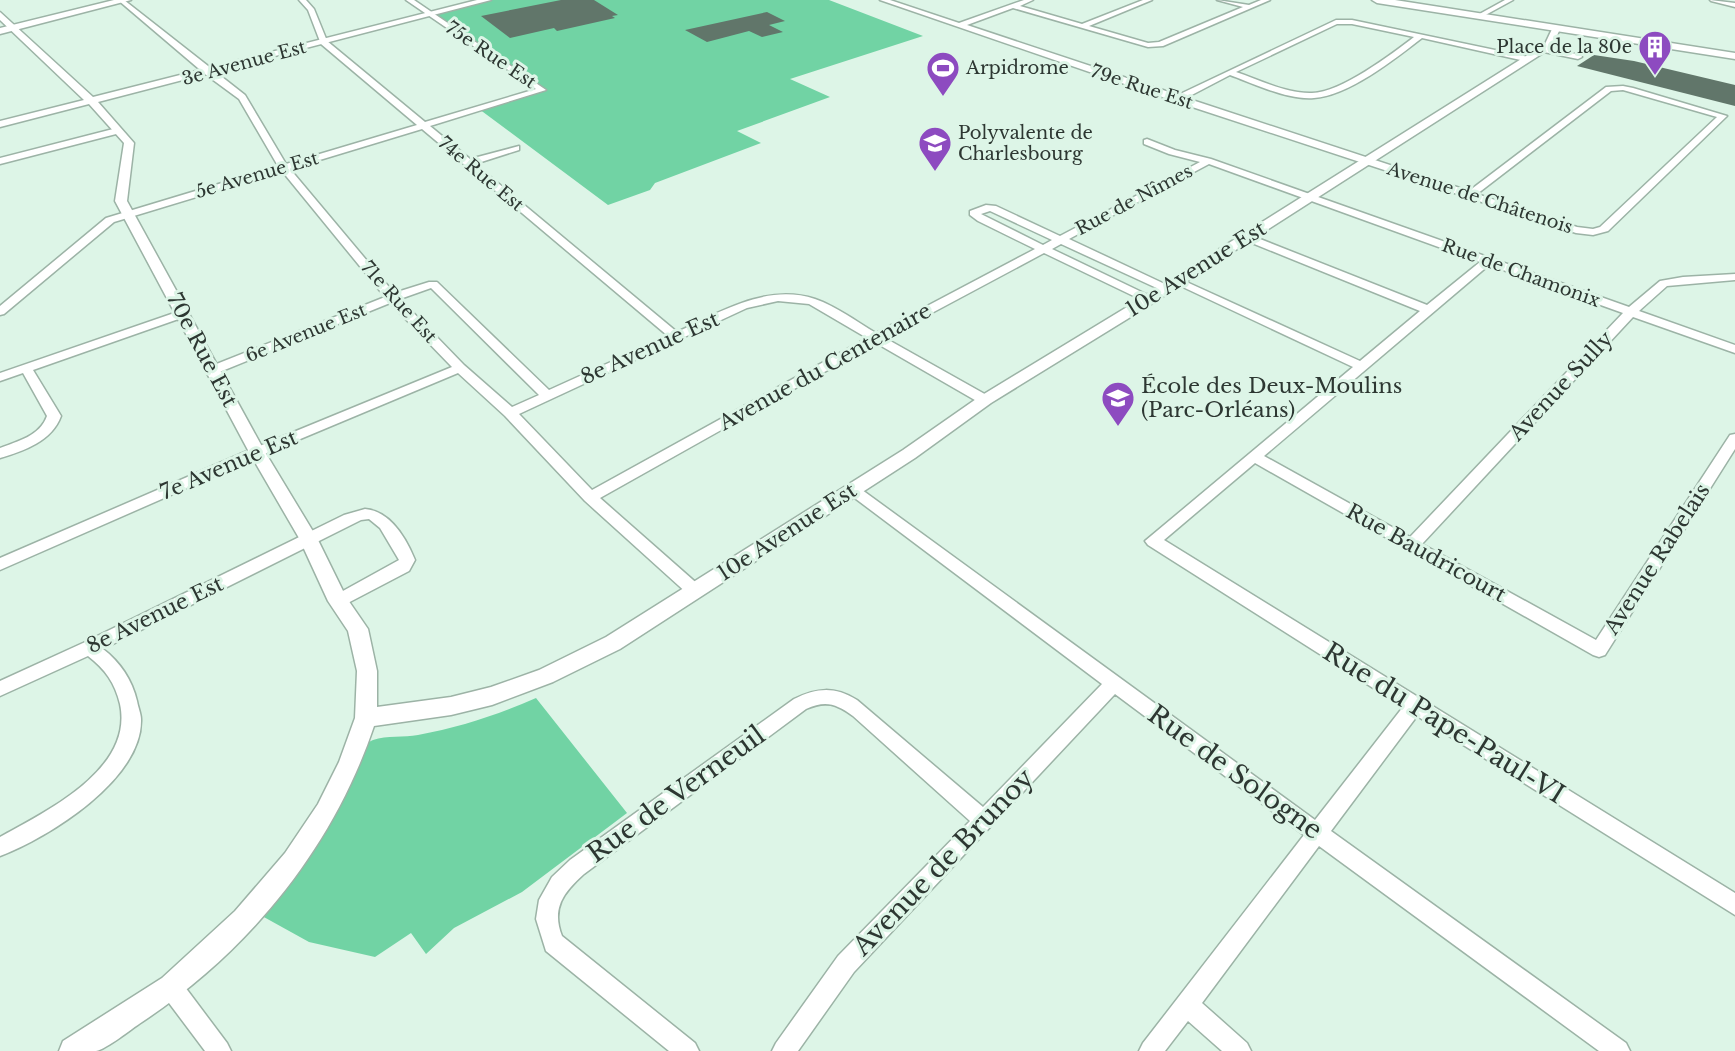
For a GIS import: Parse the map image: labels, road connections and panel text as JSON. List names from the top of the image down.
{
  "streets": {
    "street": [
      "75e Rue Est",
      "3e Avenue Est",
      "79e Rue Est",
      "74e Rue Est",
      "5e Avenue Est",
      "Avenue de Châtenois",
      "Rue de Nîmes",
      "10e Avenue Est",
      "Rue de Chamonix",
      "71e Rue Est",
      "6e Avenue Est",
      "8e Avenue Est",
      "70e Rue Est",
      "Avenue du Centenaire",
      "Avenue Sully",
      "7e Avenue Est",
      "Rue Baudricourt",
      "Avenue Rabelais",
      "Rue du Pape-Paul-VI",
      "Rue de Sologne",
      "Rue de Verneuil",
      "Avenue de Brunoy"
    ]
  },
  "crossings": [
    ["75e Rue Est", "3e Avenue Est"],
    ["75e Rue Est", "5e Avenue Est"],
    ["3e Avenue Est", "74e Rue Est"],
    ["3e Avenue Est", "71e Rue Est"],
    ["3e Avenue Est", "70e Rue Est"],
    ["79e Rue Est", "Avenue de Châtenois"],
    ["79e Rue Est", "10e Avenue Est"],
    ["74e Rue Est", "5e Avenue Est"],
    ["74e Rue Est", "8e Avenue Est"],
    ["5e Avenue Est", "71e Rue Est"],
    ["5e Avenue Est", "70e Rue Est"],
    ["Avenue de Châtenois", "10e Avenue Est"],
    ["Rue de Nîmes", "10e Avenue Est"],
    ["Rue de Nîmes", "Rue de Chamonix"],
    ["Rue de Nîmes", "Avenue du Centenaire"],
    ["10e Avenue Est", "Rue de Chamonix"],
    ["10e Avenue Est", "71e Rue Est"],
    ["10e Avenue Est", "70e Rue Est"],
    ["10e Avenue Est", "Rue de Sologne"],
    ["Rue de Chamonix", "Avenue Sully"],
    ["71e Rue Est", "6e Avenue Est"],
    ["71e Rue Est", "8e Avenue Est"],
    ["71e Rue Est", "Avenue du Centenaire"],
    ["71e Rue Est", "7e Avenue Est"],
    ["6e Avenue Est", "70e Rue Est"],
    ["8e Avenue Est", "70e Rue Est"],
    ["8e Avenue Est", "Avenue du Centenaire"],
    ["70e Rue Est", "7e Avenue Est"],
    ["Avenue Sully", "Rue Baudricourt"],
    ["Rue Baudricourt", "Avenue Rabelais"],
    ["Rue Baudricourt", "Rue du Pape-Paul-VI"],
    ["Rue de Sologne", "Avenue de Brunoy"],
    ["Rue de Verneuil", "Avenue de Brunoy"]
  ],
  "places": {
    "building": ["Place de la 80e"],
    "sports": ["Arpidrome"],
    "school or university": ["Polyvalente de Charlesbourg", "École des Deux-Moulins (Parc-Orléans)"]
  }
}
